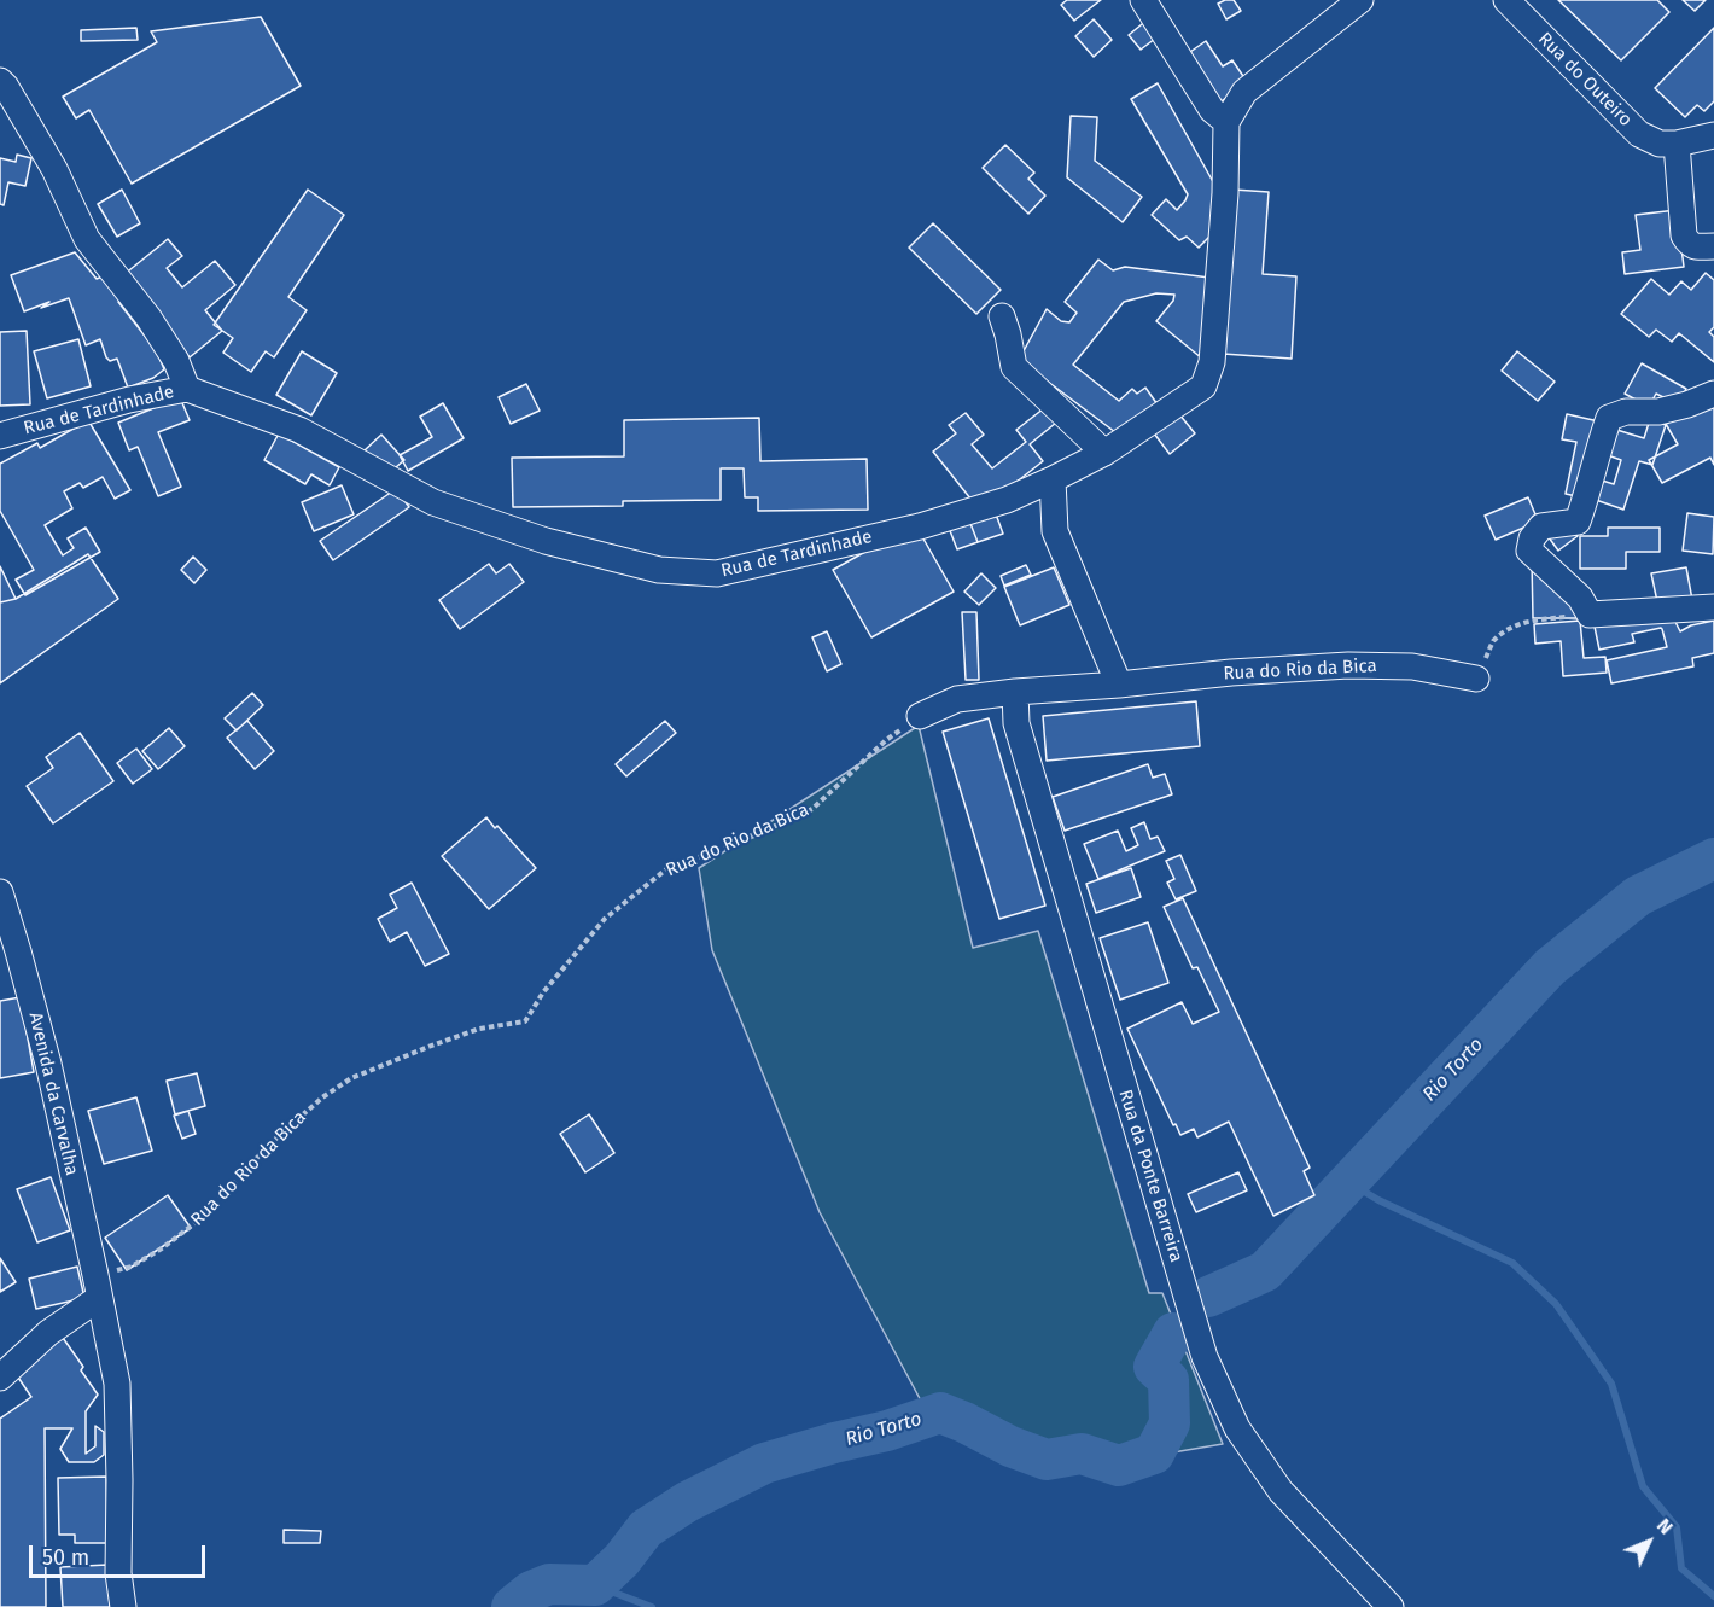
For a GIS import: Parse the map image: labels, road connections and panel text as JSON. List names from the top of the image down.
{
  "streets": {
    "street": [
      "Rua do Outeiro",
      "Rua de Tardinhade",
      "Rua do Rio da Bica",
      "Avenida da Carvalha",
      "Rua da Ponte Barreira"
    ]
  },
  "crossings": [
    ["Rua do Rio da Bica", "Avenida da Carvalha"],
    ["Rua do Rio da Bica", "Rua da Ponte Barreira"]
  ],
  "water": ["Rio Torto"],
  "scale_bar": "50 m",
  "north": "top right"
}
